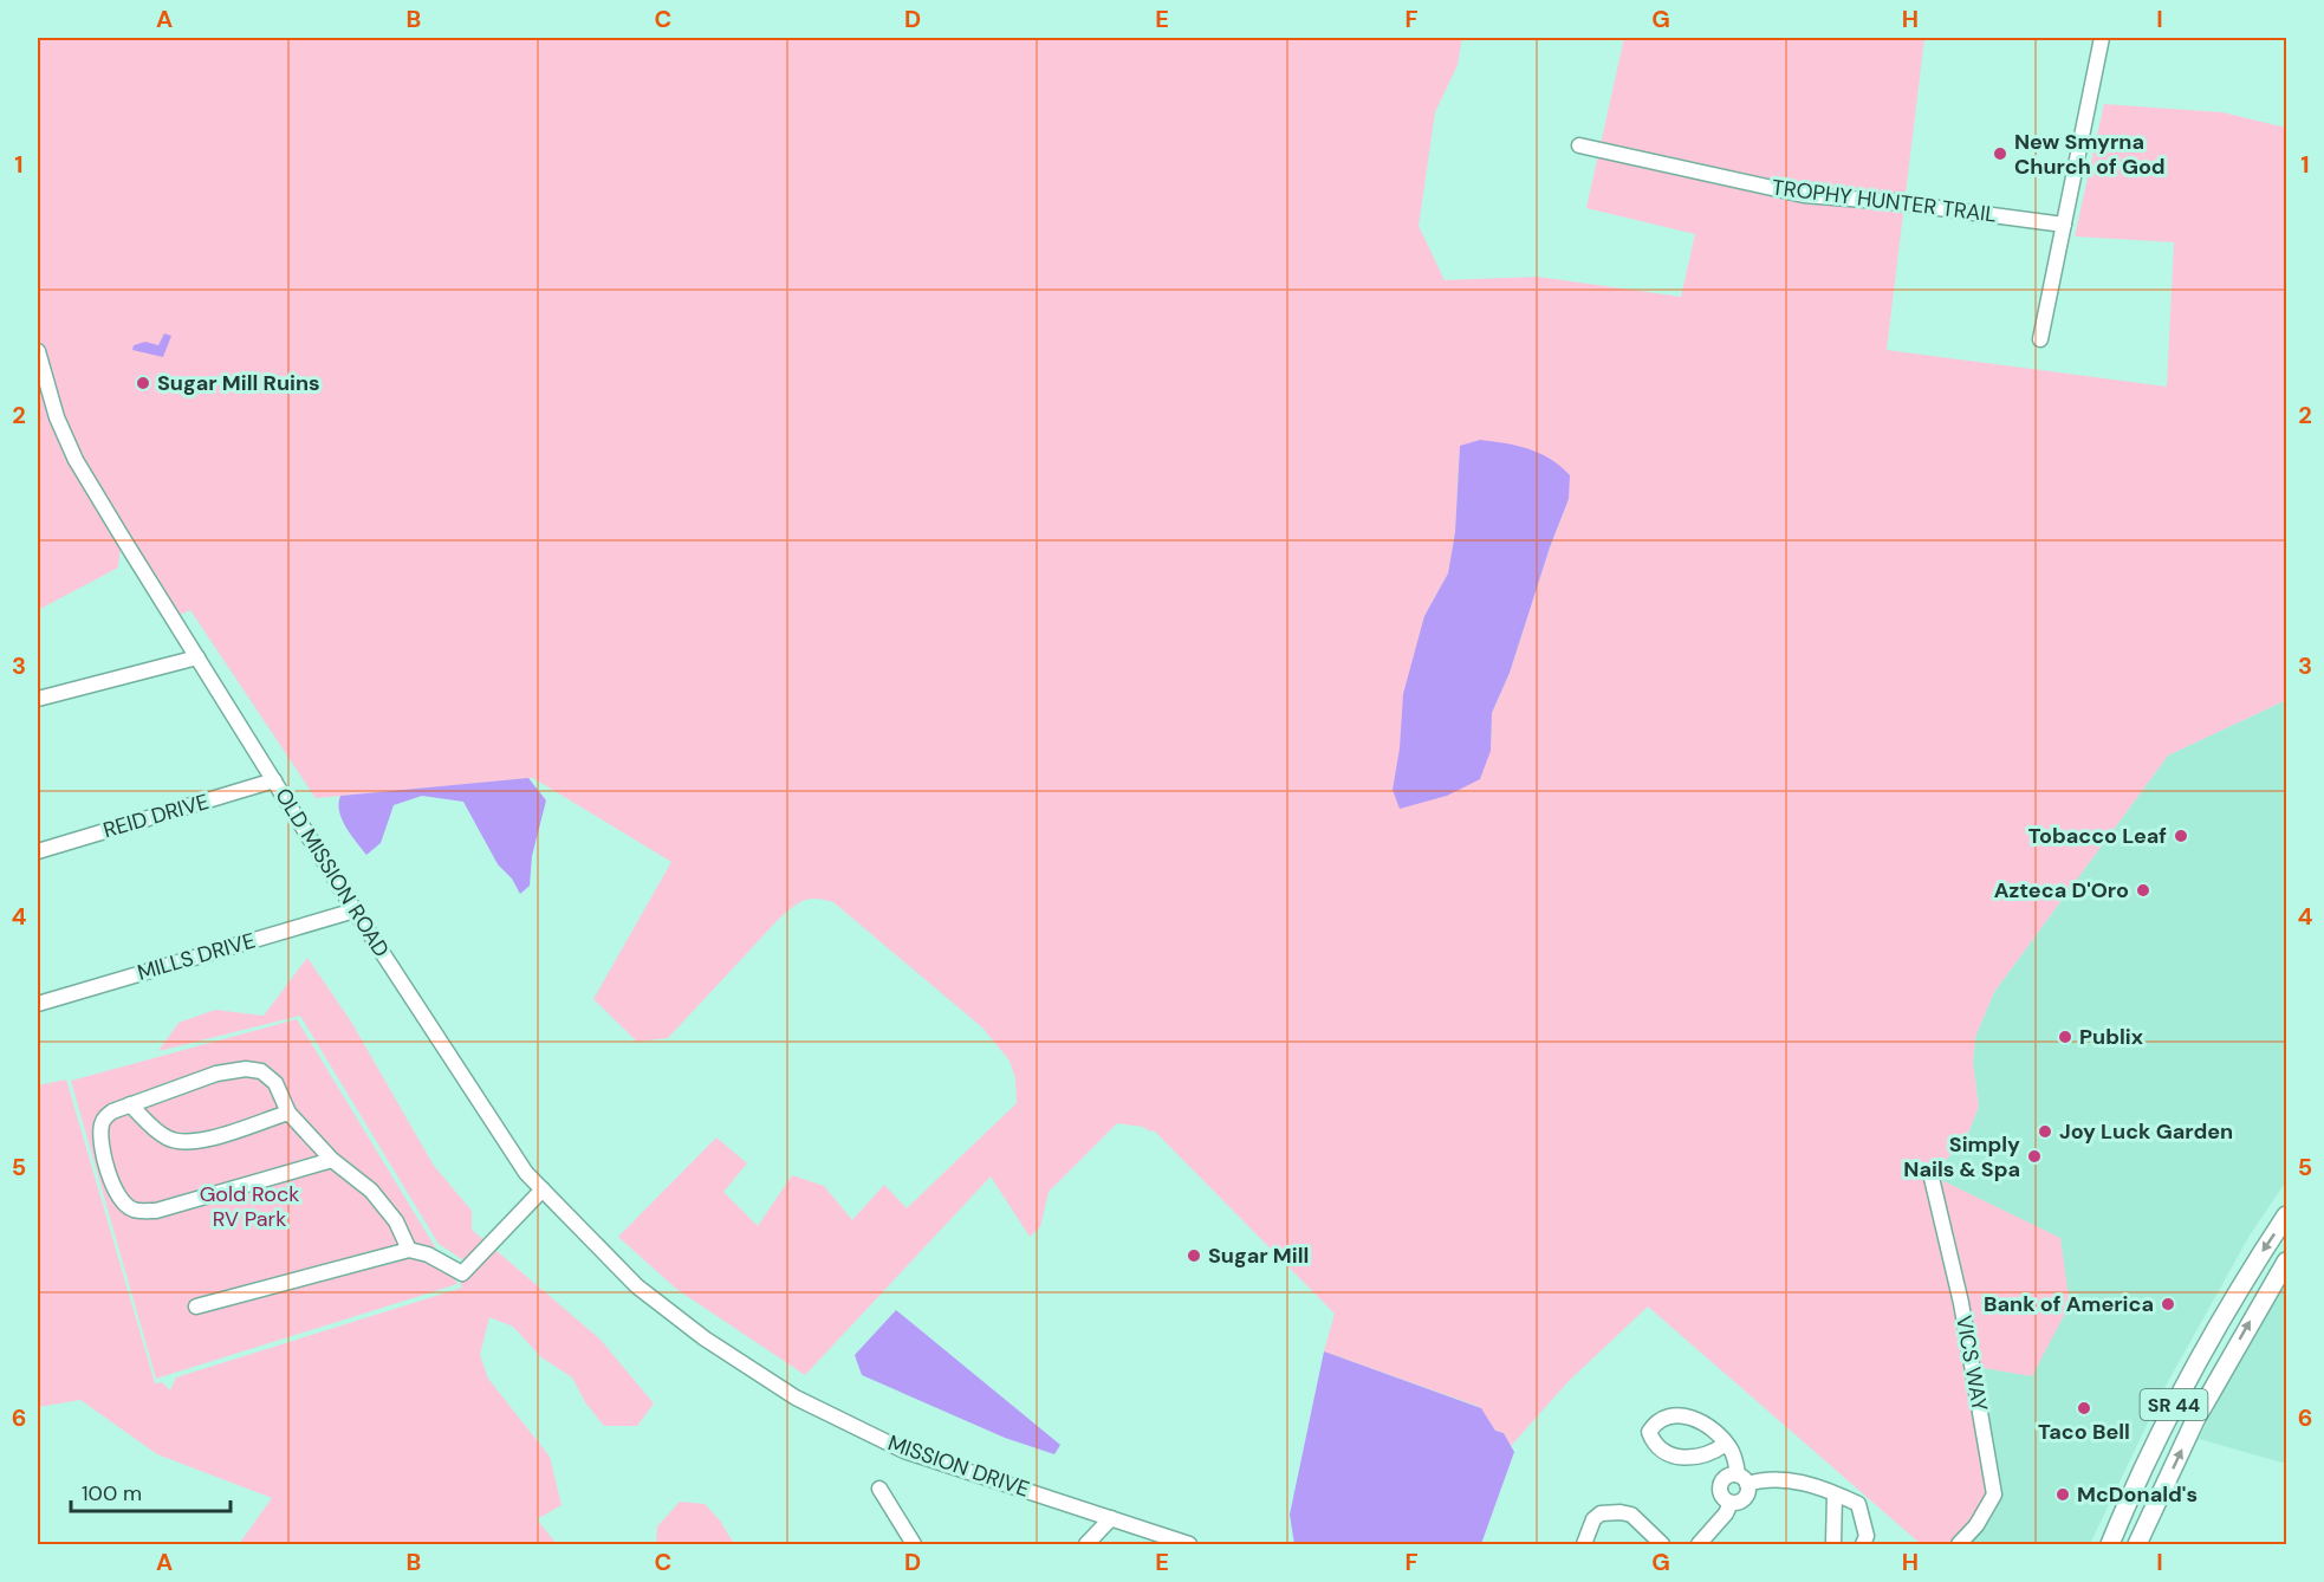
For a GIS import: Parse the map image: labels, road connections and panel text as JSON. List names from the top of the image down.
{
  "streets": {
    "main road": ["SR 44"],
    "street": [
      "TROPHY HUNTER TRAIL",
      "REID DRIVE",
      "OLD MISSION ROAD",
      "MILLS DRIVE",
      "VICS WAY",
      "MISSION DRIVE"
    ]
  },
  "crossings": [
    ["REID DRIVE", "OLD MISSION ROAD"],
    ["OLD MISSION ROAD", "MILLS DRIVE"],
    ["OLD MISSION ROAD", "MISSION DRIVE"]
  ],
  "parks": ["Gold Rock RV Park"],
  "places": [
    "New Smyrna Church of God",
    "Sugar Mill Ruins",
    "Tobacco Leaf",
    "Azteca D'Oro",
    "Publix",
    "Joy Luck Garden",
    "Simply Nails & Spa",
    "Sugar Mill",
    "Bank of America",
    "Taco Bell",
    "McDonald's"
  ],
  "scale_bar": "100 m",
  "grid": {
    "columns": [
      "A",
      "B",
      "C",
      "D",
      "E",
      "F",
      "G",
      "H",
      "I"
    ],
    "rows": [
      "1",
      "2",
      "3",
      "4",
      "5",
      "6"
    ]
  }
}
